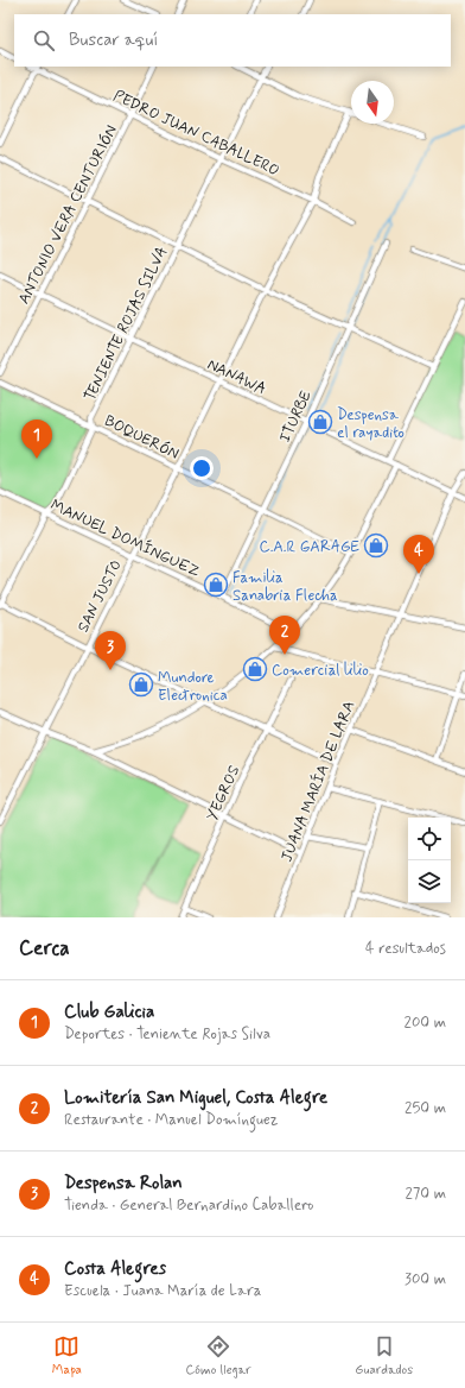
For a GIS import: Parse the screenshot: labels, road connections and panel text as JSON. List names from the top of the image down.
{
  "streets": {
    "street": [
      "PEDRO JUAN CABALLERO",
      "ANTONIO VERA CENTURIÓN",
      "TENIENTE ROJAS SILVA",
      "NANAWA",
      "ITURBE",
      "BOQUERÓN",
      "MANUEL DOMÍNGUEZ",
      "SAN JUSTO",
      "JUANA MARÍA DE LARA",
      "YEGROS"
    ]
  },
  "crossings": [
    ["PEDRO JUAN CABALLERO", "ANTONIO VERA CENTURIÓN"],
    ["PEDRO JUAN CABALLERO", "TENIENTE ROJAS SILVA"],
    ["PEDRO JUAN CABALLERO", "SAN JUSTO"],
    ["ANTONIO VERA CENTURIÓN", "NANAWA"],
    ["TENIENTE ROJAS SILVA", "NANAWA"],
    ["TENIENTE ROJAS SILVA", "BOQUERÓN"],
    ["TENIENTE ROJAS SILVA", "MANUEL DOMÍNGUEZ"],
    ["NANAWA", "ITURBE"],
    ["NANAWA", "SAN JUSTO"],
    ["NANAWA", "JUANA MARÍA DE LARA"],
    ["ITURBE", "BOQUERÓN"],
    ["ITURBE", "MANUEL DOMÍNGUEZ"],
    ["BOQUERÓN", "SAN JUSTO"],
    ["MANUEL DOMÍNGUEZ", "SAN JUSTO"]
  ],
  "places": {
    "shop": [
      "Despensa el rayadito",
      "C.A.R GARAGE",
      "Familia Sanabria Flecha",
      "Comercial lilio",
      "Mundore Electronica"
    ]
  },
  "north": "bottom",
  "page": {
    "search": "Buscar aquí",
    "pins": [
      "1",
      "4",
      "2",
      "3"
    ],
    "heading": ["Cerca", "4 resultados"],
    "list": [
      {
        "mark": "1",
        "name": "Club Galicia",
        "note": "Deportes · Teniente Rojas Silva",
        "value": "200 m"
      },
      {
        "mark": "2",
        "name": "Lomitería San Miguel, Costa Alegre",
        "note": "Restaurante · Manuel Domínguez",
        "value": "250 m"
      },
      {
        "mark": "3",
        "name": "Despensa Rolan",
        "note": "Tienda · General Bernardino Caballero",
        "value": "270 m"
      },
      {
        "mark": "4",
        "name": "Costa Alegres",
        "note": "Escuela · Juana María de Lara",
        "value": "300 m"
      }
    ],
    "nav": ["Mapa", "Cómo llegar", "Guardados"]
  }
}
